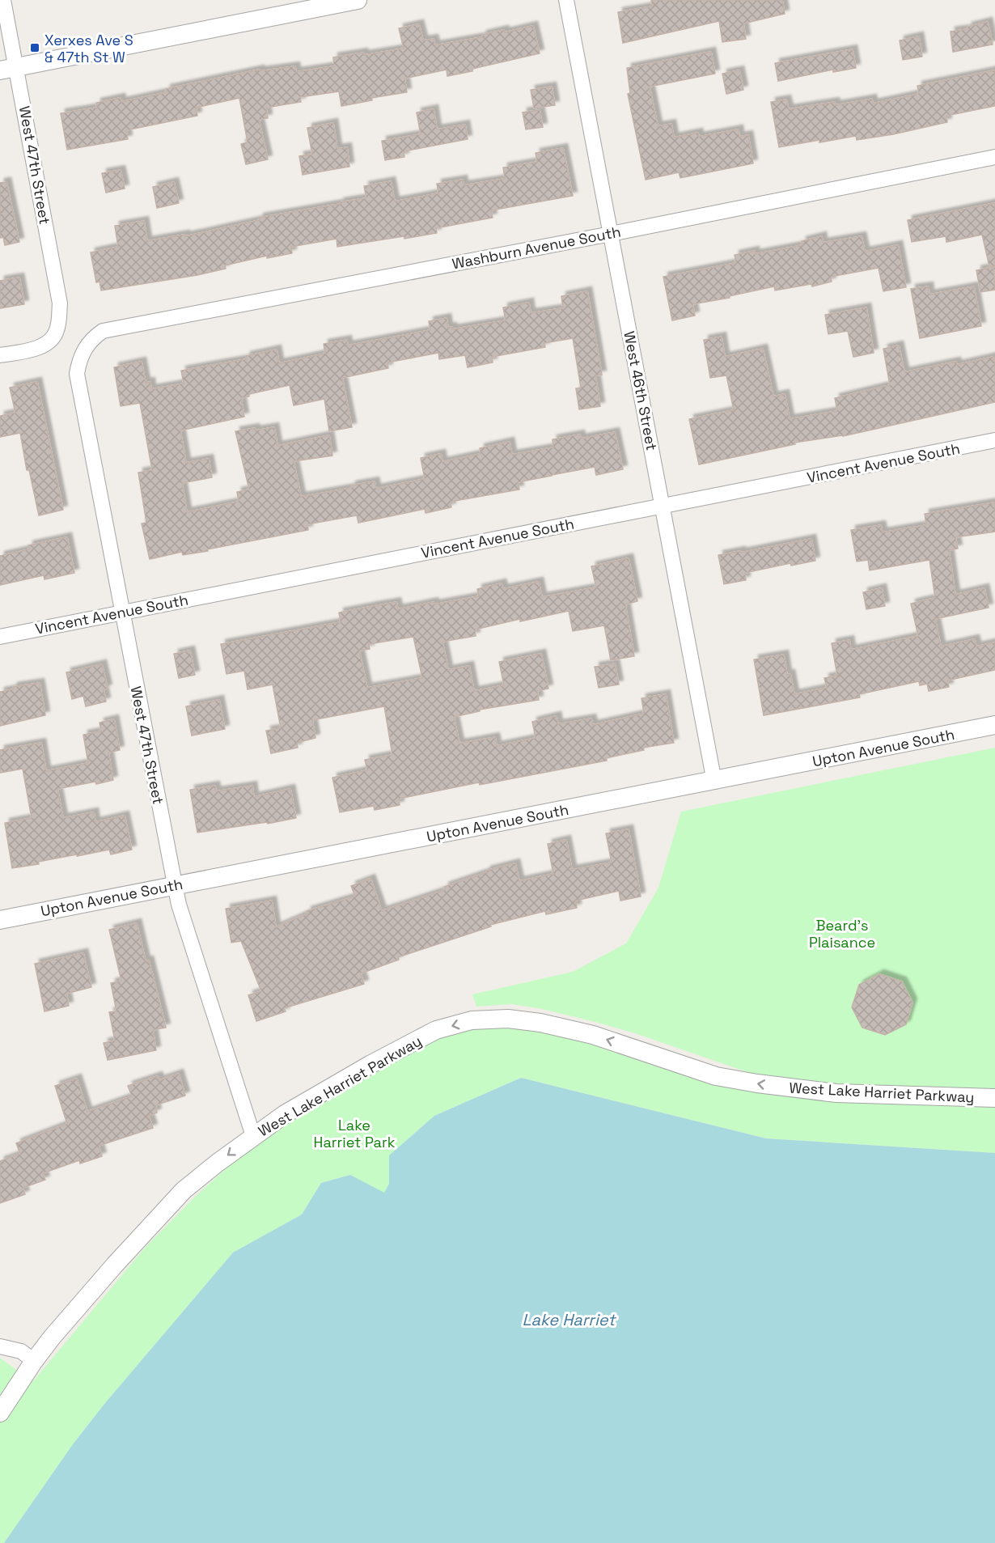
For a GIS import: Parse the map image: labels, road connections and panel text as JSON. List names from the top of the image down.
{
  "streets": {
    "street": [
      "West 47th Street",
      "Washburn Avenue South",
      "West 46th Street",
      "Vincent Avenue South",
      "Upton Avenue South",
      "West Lake Harriet Parkway"
    ]
  },
  "crossings": [
    ["West 47th Street", "Washburn Avenue South"],
    ["West 47th Street", "Vincent Avenue South"],
    ["West 47th Street", "Upton Avenue South"],
    ["West 47th Street", "West Lake Harriet Parkway"],
    ["Washburn Avenue South", "West 46th Street"],
    ["West 46th Street", "Vincent Avenue South"],
    ["West 46th Street", "Upton Avenue South"]
  ],
  "one_way": ["West Lake Harriet Parkway"],
  "water": ["Lake Harriet"],
  "parks": ["Beard's Plaisance", "Lake Harriet Park"],
  "places": {
    "transit": ["Xerxes Ave S & 47th St W"]
  }
}
